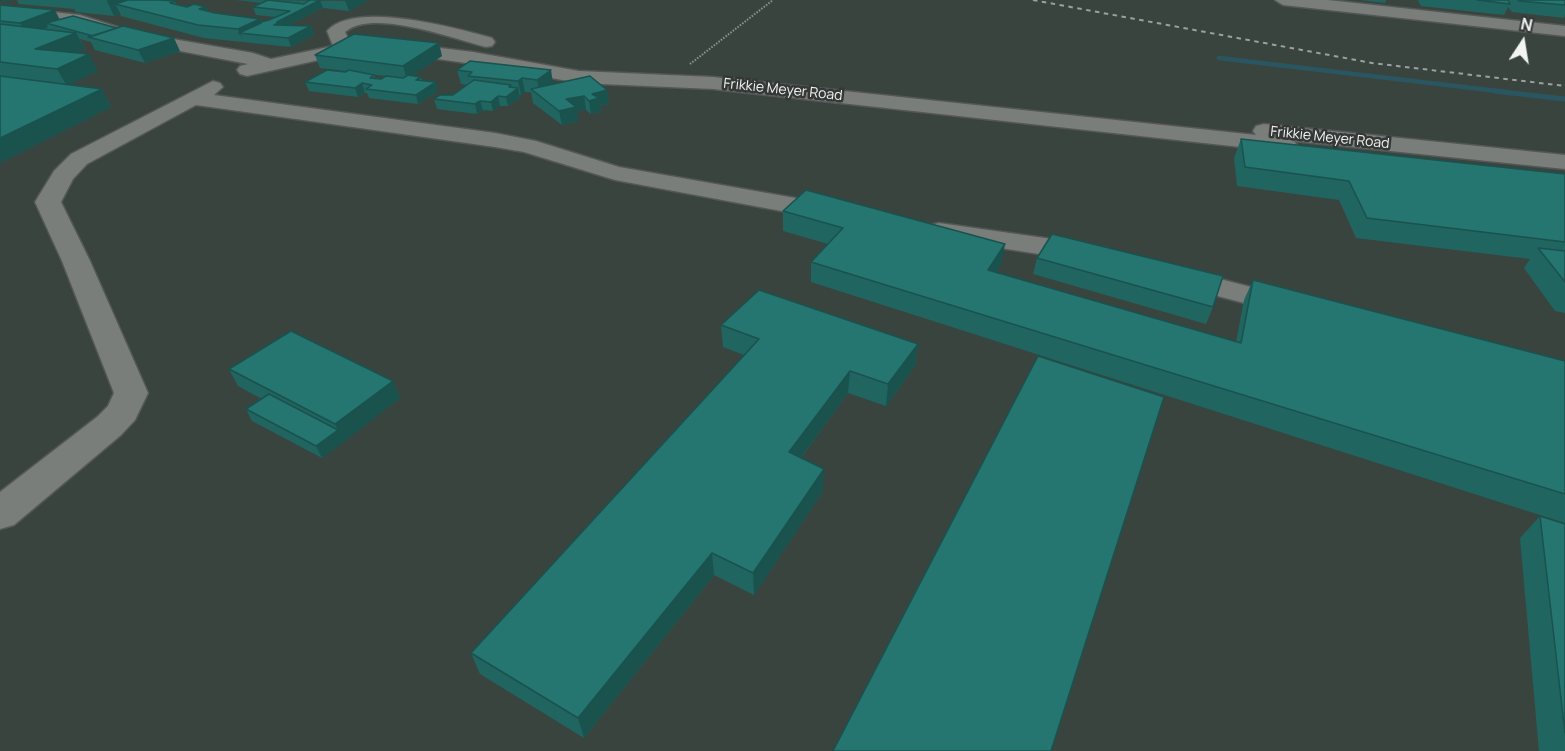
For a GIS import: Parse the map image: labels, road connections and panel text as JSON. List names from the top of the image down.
{
  "streets": {
    "street": ["Frikkie Meyer Road"]
  },
  "north": "top"
}
